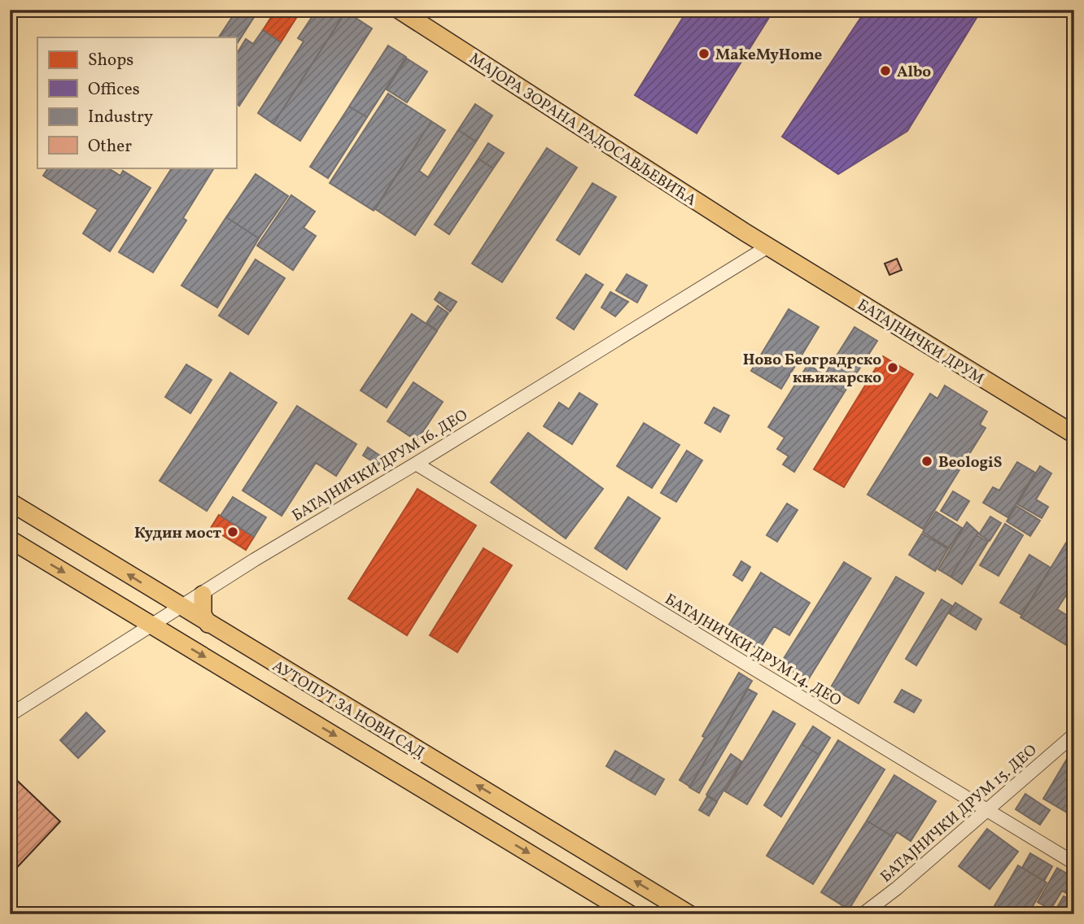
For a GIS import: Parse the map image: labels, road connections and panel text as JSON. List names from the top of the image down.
{
  "streets": {
    "main road": ["МАЈОРА ЗОРАНА РАДОСАВЉЕВИЋА", "БАТАЈНИЧКИ ДРУМ", "АУТОПУТ ЗА НОВИ САД"],
    "street": ["БАТАЈНИЧКИ ДРУМ 16. ДЕО", "БАТАЈНИЧКИ ДРУМ 14. ДЕО", "БАТАЈНИЧКИ ДРУМ 15. ДЕО"]
  },
  "crossings": [
    ["МАЈОРА ЗОРАНА РАДОСАВЉЕВИЋА", "БАТАЈНИЧКИ ДРУМ"],
    ["МАЈОРА ЗОРАНА РАДОСАВЉЕВИЋА", "БАТАЈНИЧКИ ДРУМ 16. ДЕО"],
    ["БАТАЈНИЧКИ ДРУМ", "БАТАЈНИЧКИ ДРУМ 16. ДЕО"],
    ["БАТАЈНИЧКИ ДРУМ 16. ДЕО", "БАТАЈНИЧКИ ДРУМ 14. ДЕО"],
    ["БАТАЈНИЧКИ ДРУМ 16. ДЕО", "АУТОПУТ ЗА НОВИ САД"],
    ["БАТАЈНИЧКИ ДРУМ 14. ДЕО", "БАТАЈНИЧКИ ДРУМ 15. ДЕО"]
  ],
  "places": [
    "MakeMyHome",
    "Albo",
    "Ново Београдрско књижарско",
    "BeologiS",
    "Кудин мост"
  ],
  "legend": [
    "Shops",
    "Offices",
    "Industry",
    "Other"
  ]
}
